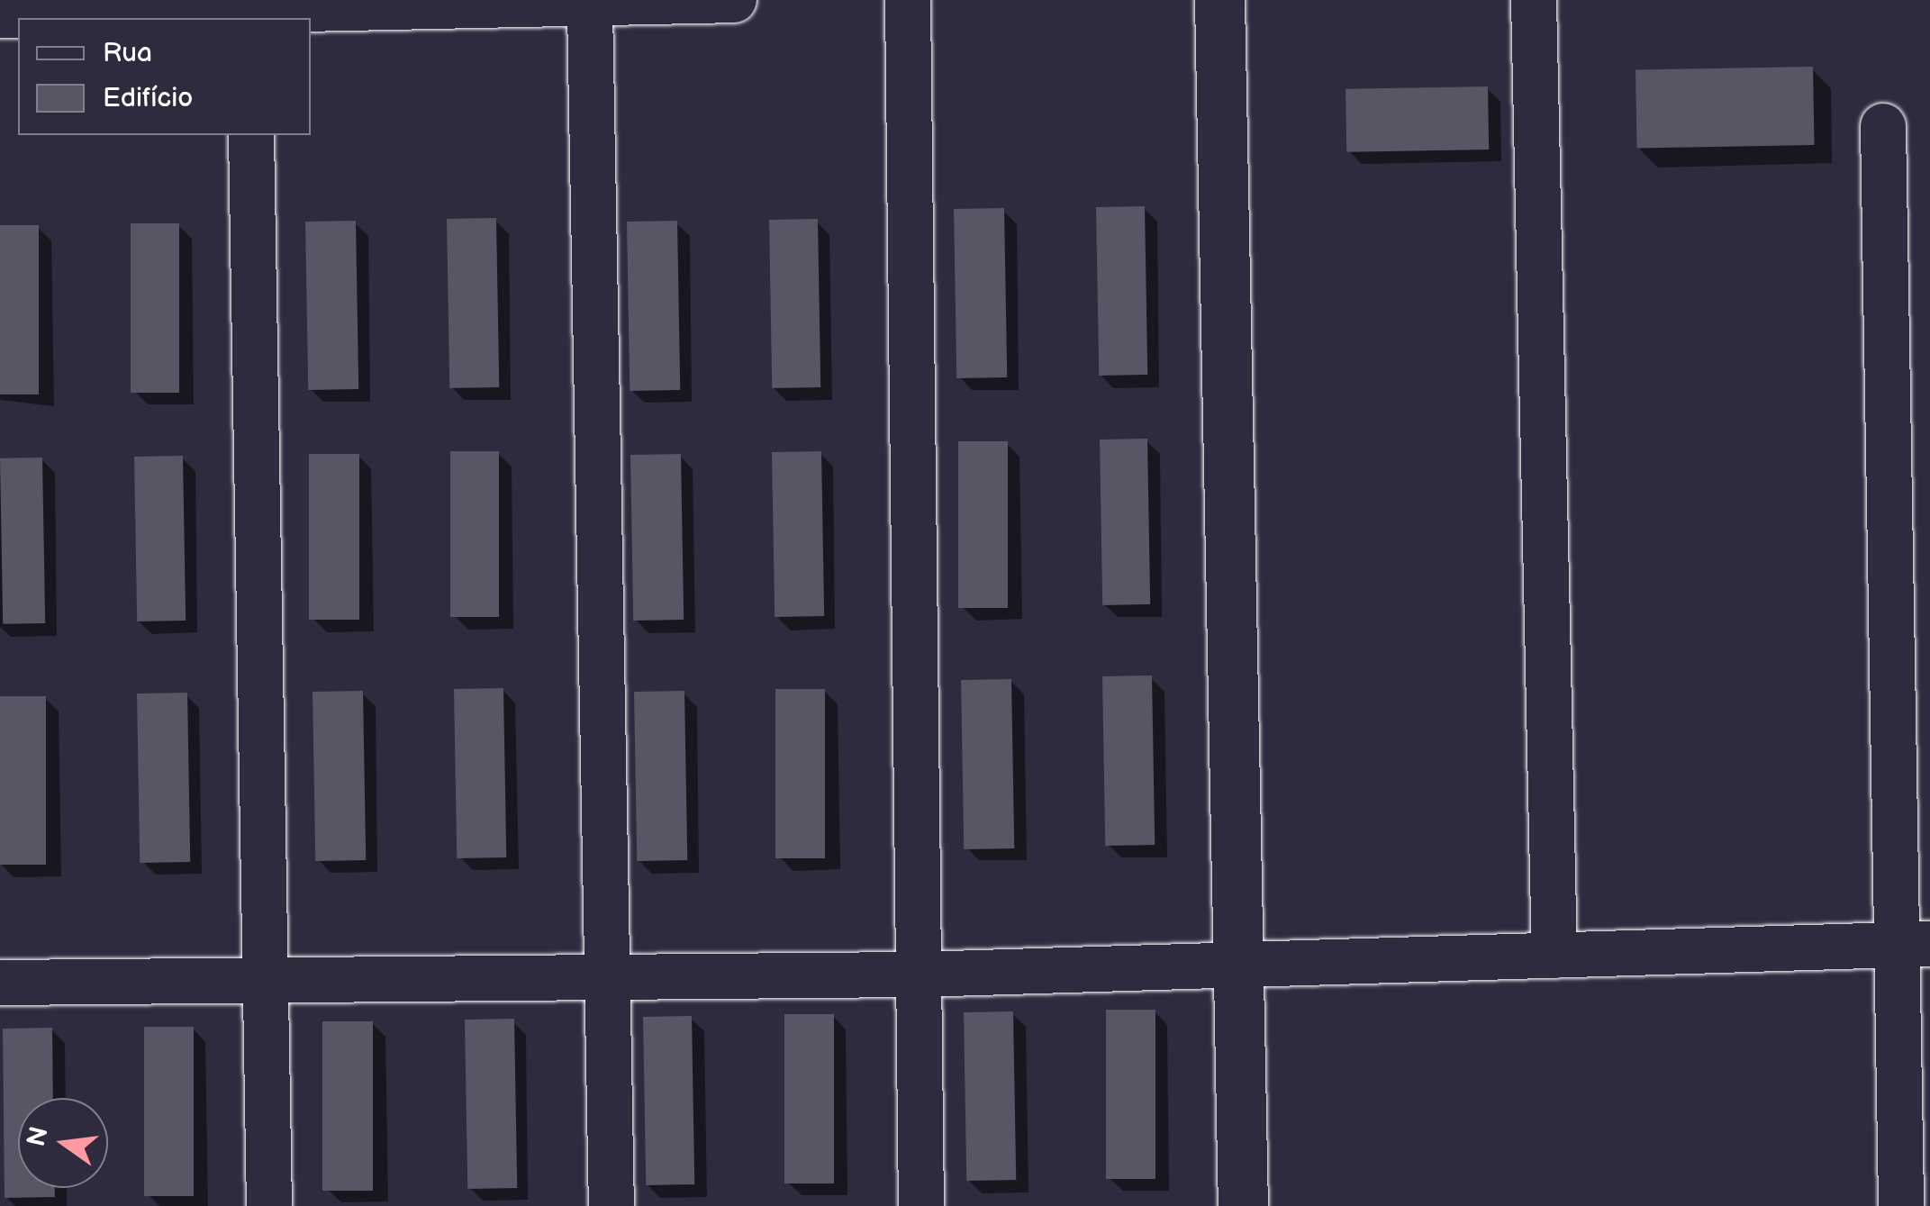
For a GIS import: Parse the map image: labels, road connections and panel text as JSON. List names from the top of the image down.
{
  "legend": ["Rua", "Edifício"],
  "north": "left"
}
